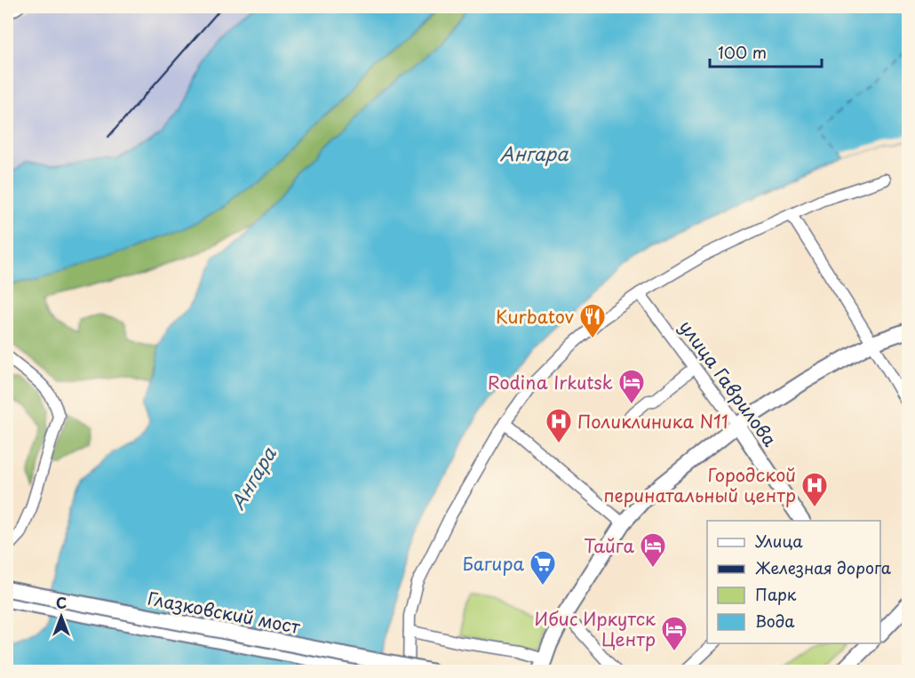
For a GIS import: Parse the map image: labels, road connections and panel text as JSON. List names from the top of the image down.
{
  "streets": {
    "main road": ["улица Гаврилова", "Глазковский мост"]
  },
  "water": ["Ангара"],
  "places": {
    "restaurant": ["Kurbatov"],
    "hotel": ["Rodina Irkutsk", "Тайга", "Ибис Иркутск Центр"],
    "hospital": ["Поликлиника N11", "Городской перинатальный центр"],
    "supermarket": ["Багира"]
  },
  "legend": [
    "Улица",
    "Железная дорога",
    "Парк",
    "Вода"
  ],
  "scale_bar": "100 m",
  "north": "top"
}
